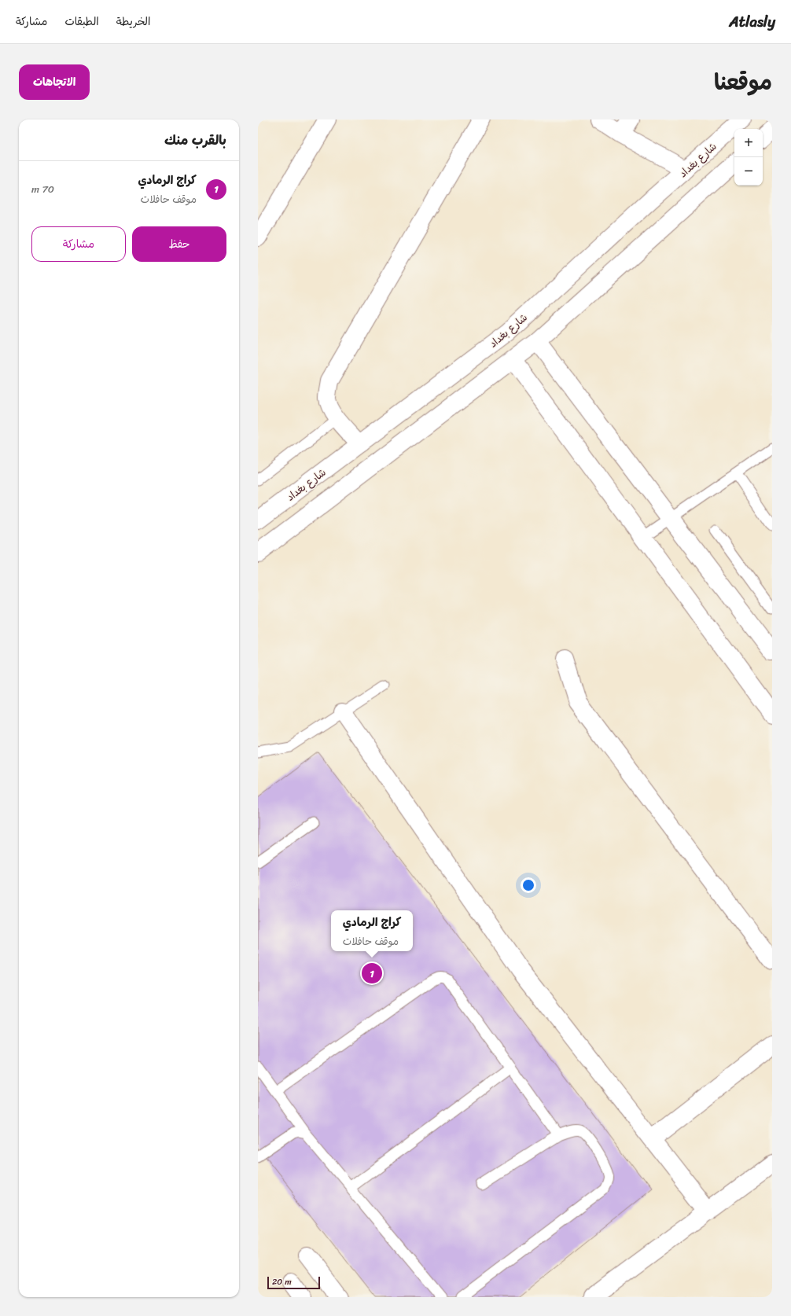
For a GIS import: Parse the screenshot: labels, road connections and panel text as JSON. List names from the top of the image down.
{
  "streets": {
    "street": ["شارع بغداد"]
  },
  "scale_bar": "20 m",
  "page": {
    "header": "Atlasly",
    "nav": ["الخريطة", "الطبقات", "مشاركة"],
    "title": "موقعنا",
    "buttons": [
      "الاتجاهات",
      ["حفظ", "مشاركة"]
    ],
    "heading": "بالقرب منك",
    "map_buttons": ["+", "−"],
    "list": [
      {
        "mark": "1",
        "name": "كراج الرمادي",
        "note": "موقف حافلات",
        "value": "70 m"
      }
    ],
    "popup": ["كراج الرمادي", "موقف حافلات"],
    "pins": "1",
    "scale": "20 m"
  }
}
